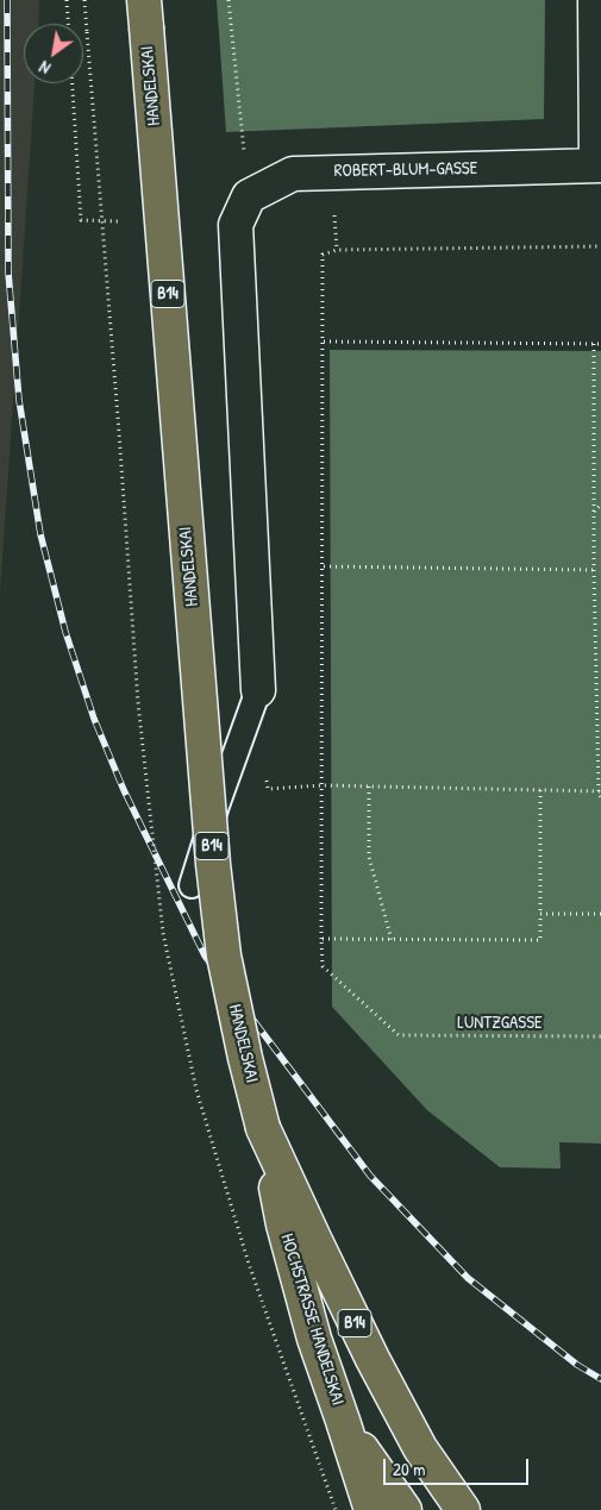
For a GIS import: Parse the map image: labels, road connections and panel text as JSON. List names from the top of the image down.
{
  "streets": {
    "highway": ["HANDELSKAI", "B14", "HOCHSTRASSE HANDELSKAI"],
    "street": ["ROBERT-BLUM-GASSE"],
    "path": ["LUNTZGASSE"]
  },
  "crossings": [
    ["HANDELSKAI", "B14"],
    ["HANDELSKAI", "HOCHSTRASSE HANDELSKAI"],
    ["B14", "HOCHSTRASSE HANDELSKAI"]
  ],
  "scale_bar": "20 m",
  "north": "bottom left"
}
